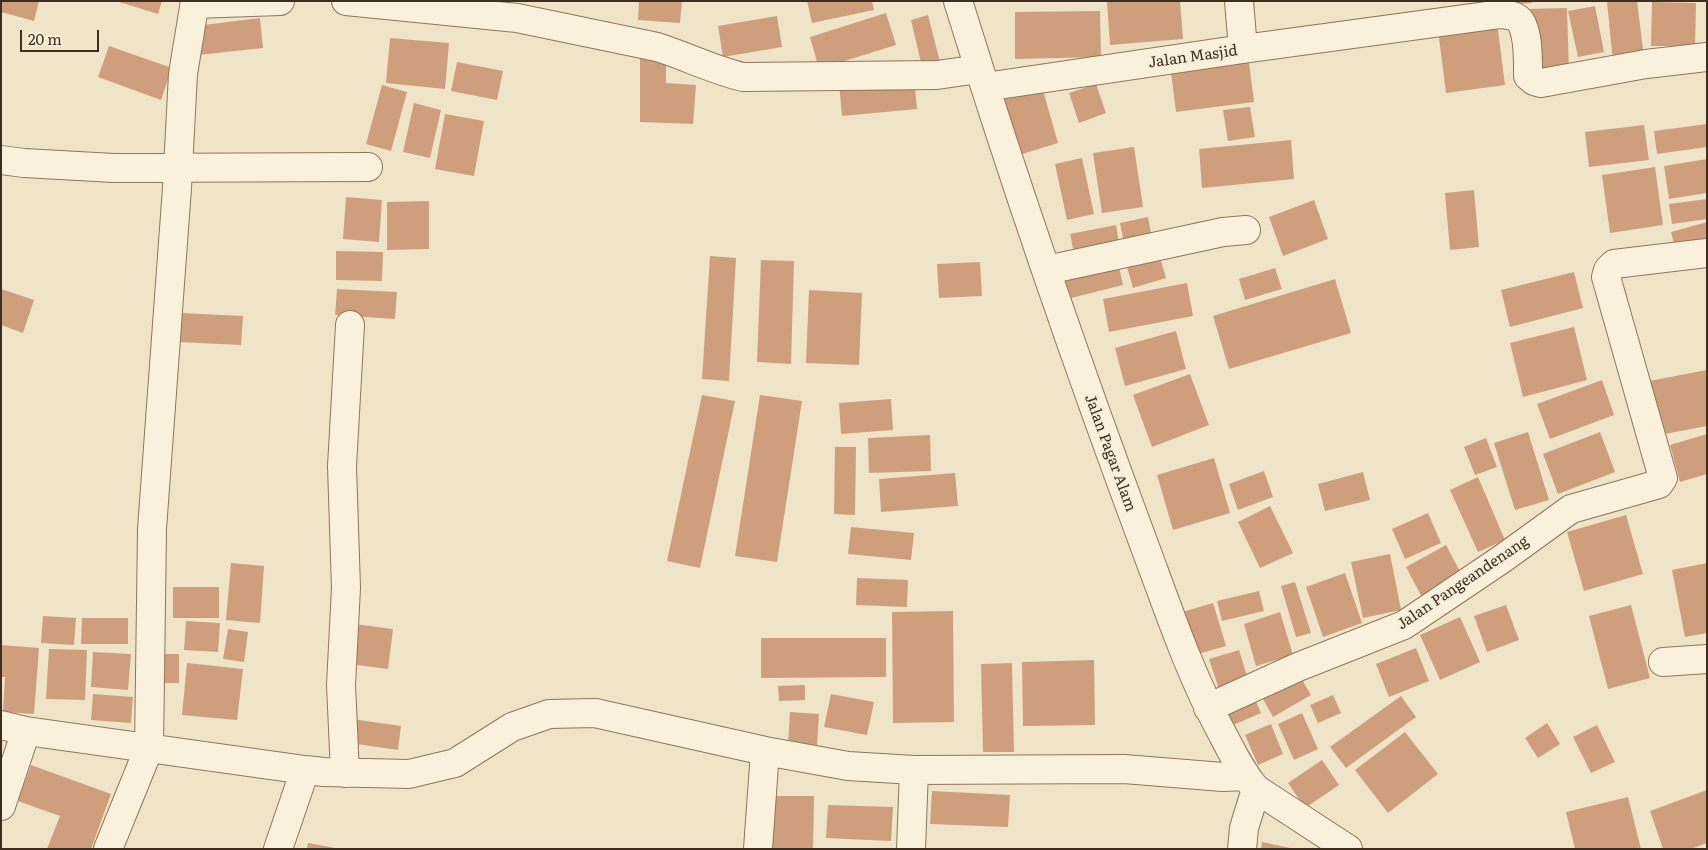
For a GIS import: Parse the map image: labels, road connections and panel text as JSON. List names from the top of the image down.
{
  "streets": {
    "street": ["Jalan Masjid", "Jalan Pagar Alam", "Jalan Pangeandenang"]
  },
  "crossings": [
    ["Jalan Masjid", "Jalan Pagar Alam"],
    ["Jalan Pagar Alam", "Jalan Pangeandenang"]
  ],
  "scale_bar": "20 m"
}
